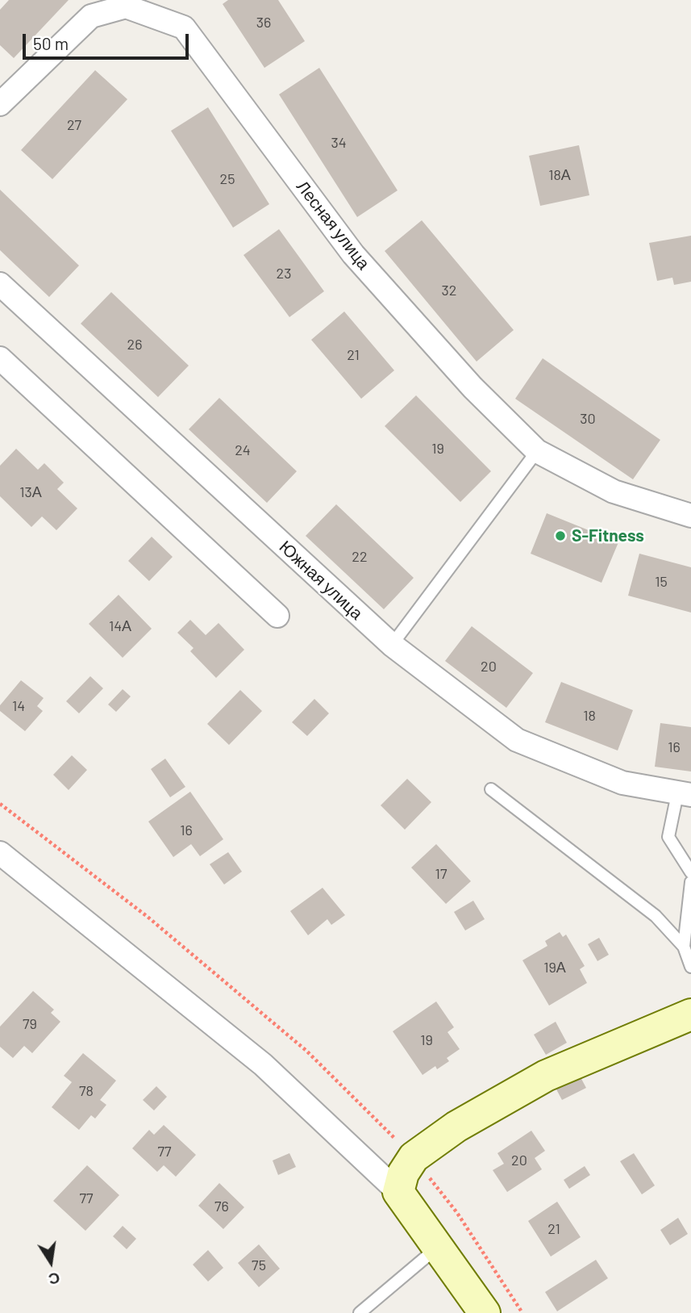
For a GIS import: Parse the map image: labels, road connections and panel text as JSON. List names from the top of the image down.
{
  "streets": {
    "street": ["Лесная улица", "Южная улица"]
  },
  "places": ["S-Fitness"],
  "house_numbers": [
    "36",
    "27",
    "34",
    "18А",
    "25",
    "23",
    "32",
    "26",
    "21",
    "30",
    "19",
    "24",
    "13А",
    "22",
    "15",
    "14А",
    "20",
    "14",
    "18",
    "16",
    "16",
    "17",
    "19А",
    "79",
    "19",
    "78",
    "77",
    "20",
    "77",
    "76",
    "21",
    "75"
  ],
  "scale_bar": "50 m",
  "north": "bottom"
}
